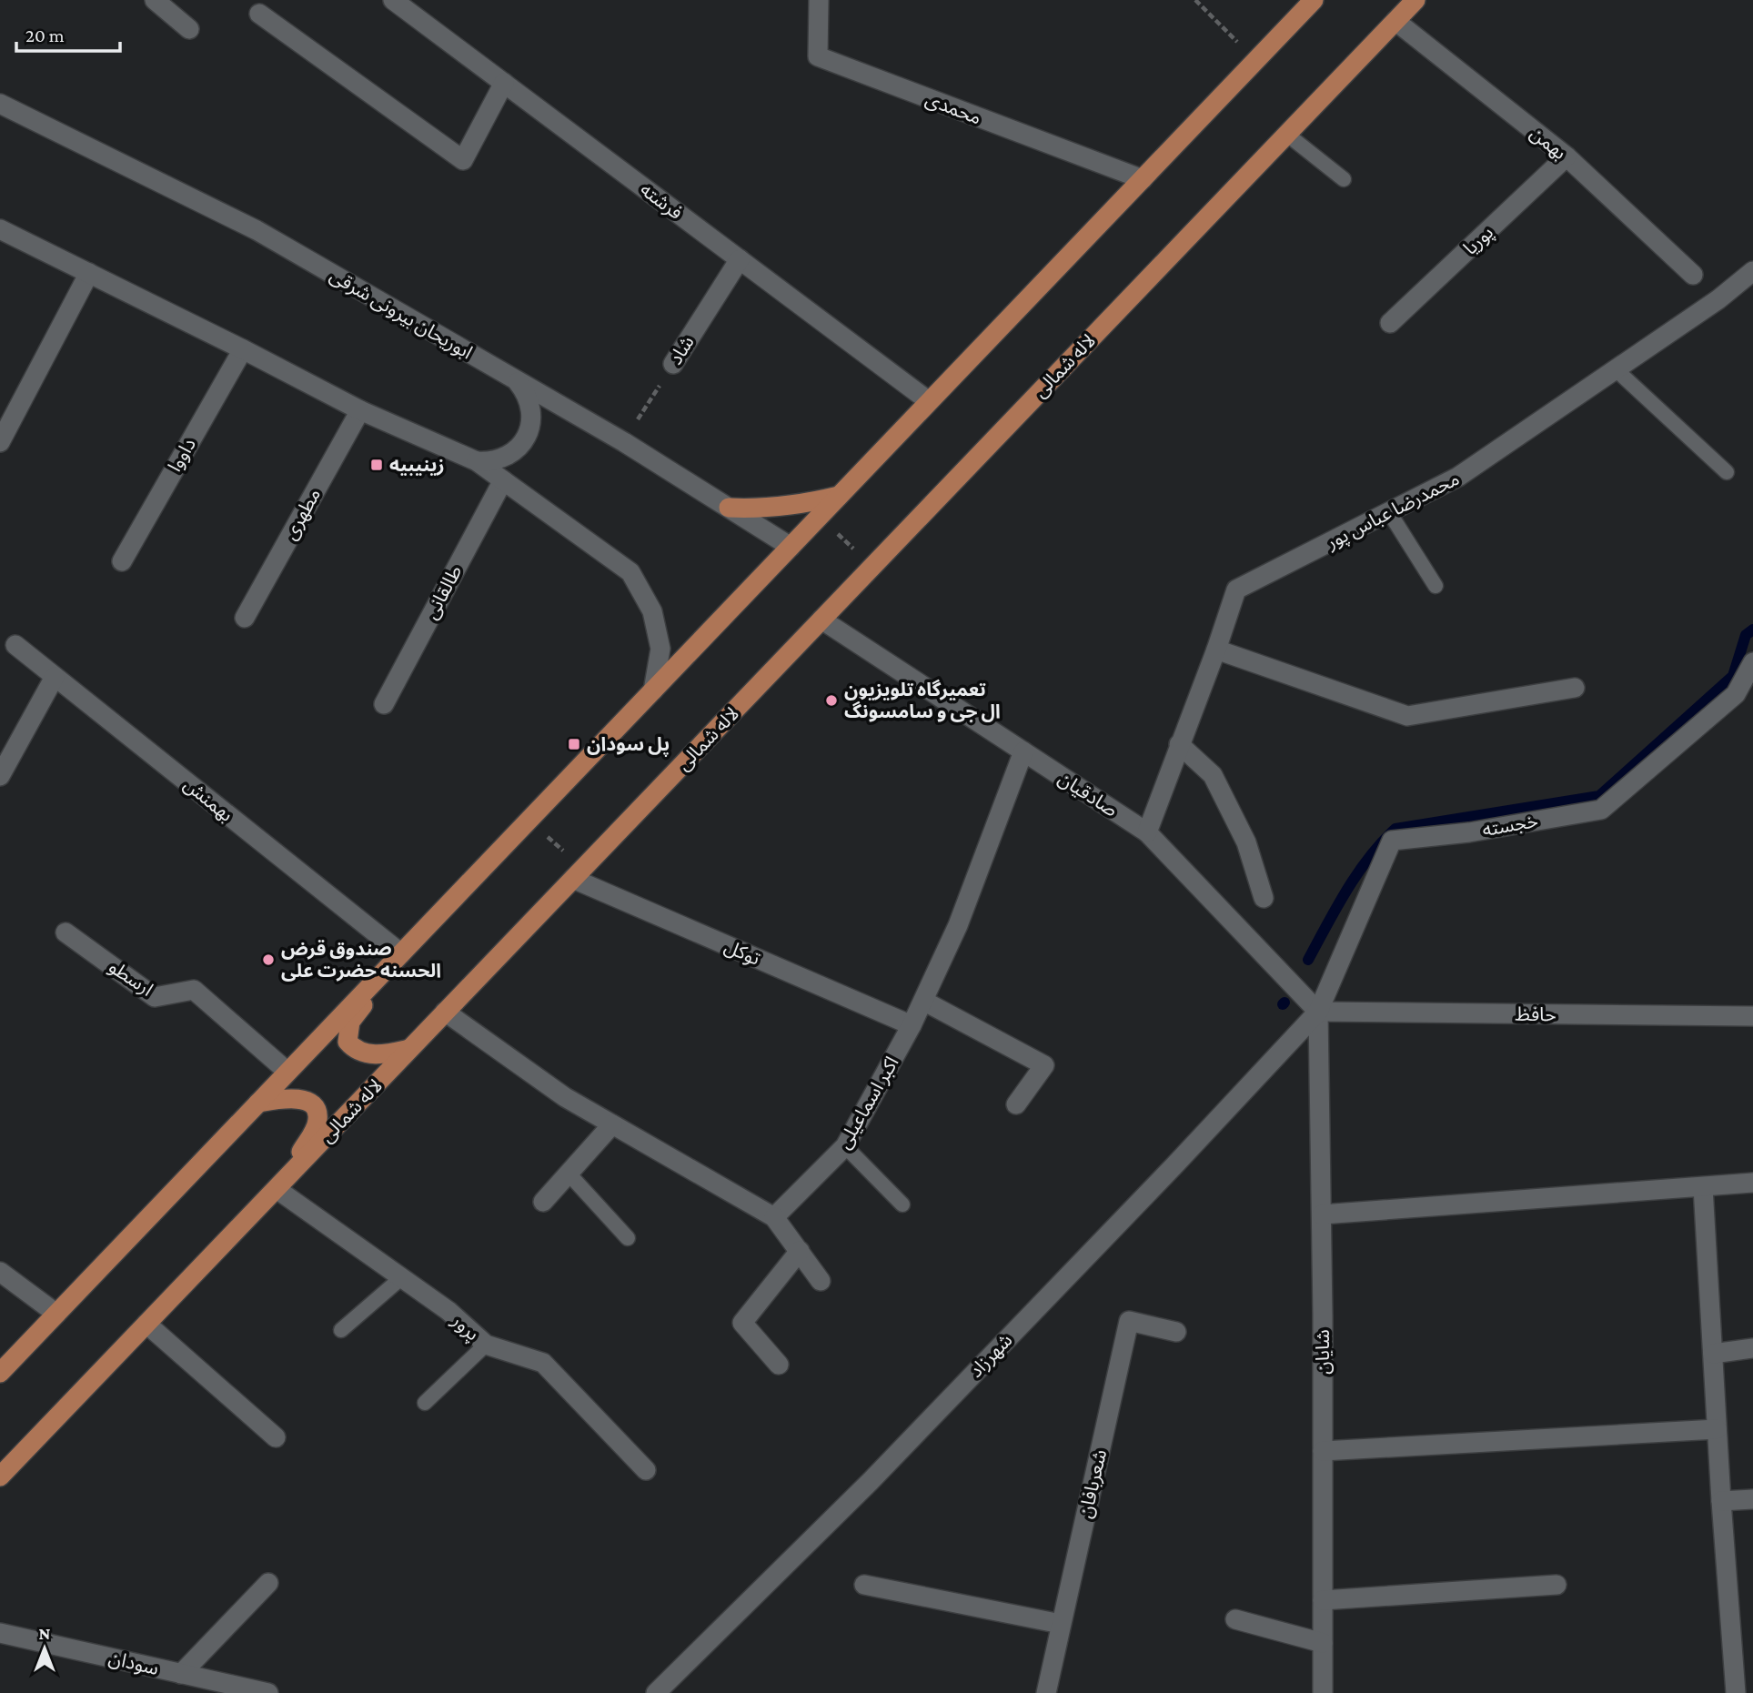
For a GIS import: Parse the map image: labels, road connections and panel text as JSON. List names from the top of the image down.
{
  "streets": {
    "main road": ["لاله شمالی"],
    "street": [
      "محمدی",
      "بهمن",
      "فرشته",
      "پوریا",
      "ابوریحان بیرونی شرقی",
      "شاد",
      "داووا",
      "محمدرضا عباس پور",
      "مطهری",
      "طالقانی",
      "صادقیان",
      "بهمنش",
      "خجسته",
      "توکل",
      "ارسطو",
      "حافظ",
      "اکبر اسماعیلی",
      "پرور",
      "شایان",
      "شهرزاد",
      "شعربافان",
      "سودان"
    ]
  },
  "crossings": [
    ["بهمن", "پوریا"],
    ["بهمن", "لاله شمالی"],
    ["فرشته", "شاد"],
    ["ابوریحان بیرونی شرقی", "شاد"],
    ["لاله شمالی", "صادقیان"],
    ["لاله شمالی", "توکل"],
    ["لاله شمالی", "پرور"],
    ["محمدرضا عباس پور", "صادقیان"],
    ["صادقیان", "خجسته"],
    ["صادقیان", "حافظ"],
    ["صادقیان", "اکبر اسماعیلی"],
    ["صادقیان", "شایان"],
    ["صادقیان", "شهرزاد"],
    ["خجسته", "حافظ"],
    ["خجسته", "شایان"],
    ["خجسته", "شهرزاد"],
    ["توکل", "اکبر اسماعیلی"],
    ["حافظ", "شایان"],
    ["حافظ", "شهرزاد"],
    ["شایان", "شهرزاد"]
  ],
  "places": {
    "transit": ["زینیبیه", "پل سودان"],
    "other": ["تعمیرگاه تلویزیون ال جی و سامسونگ", "صندوق قرض الحسنه حضرت علی"]
  },
  "scale_bar": "20 m",
  "north": "top"
}
